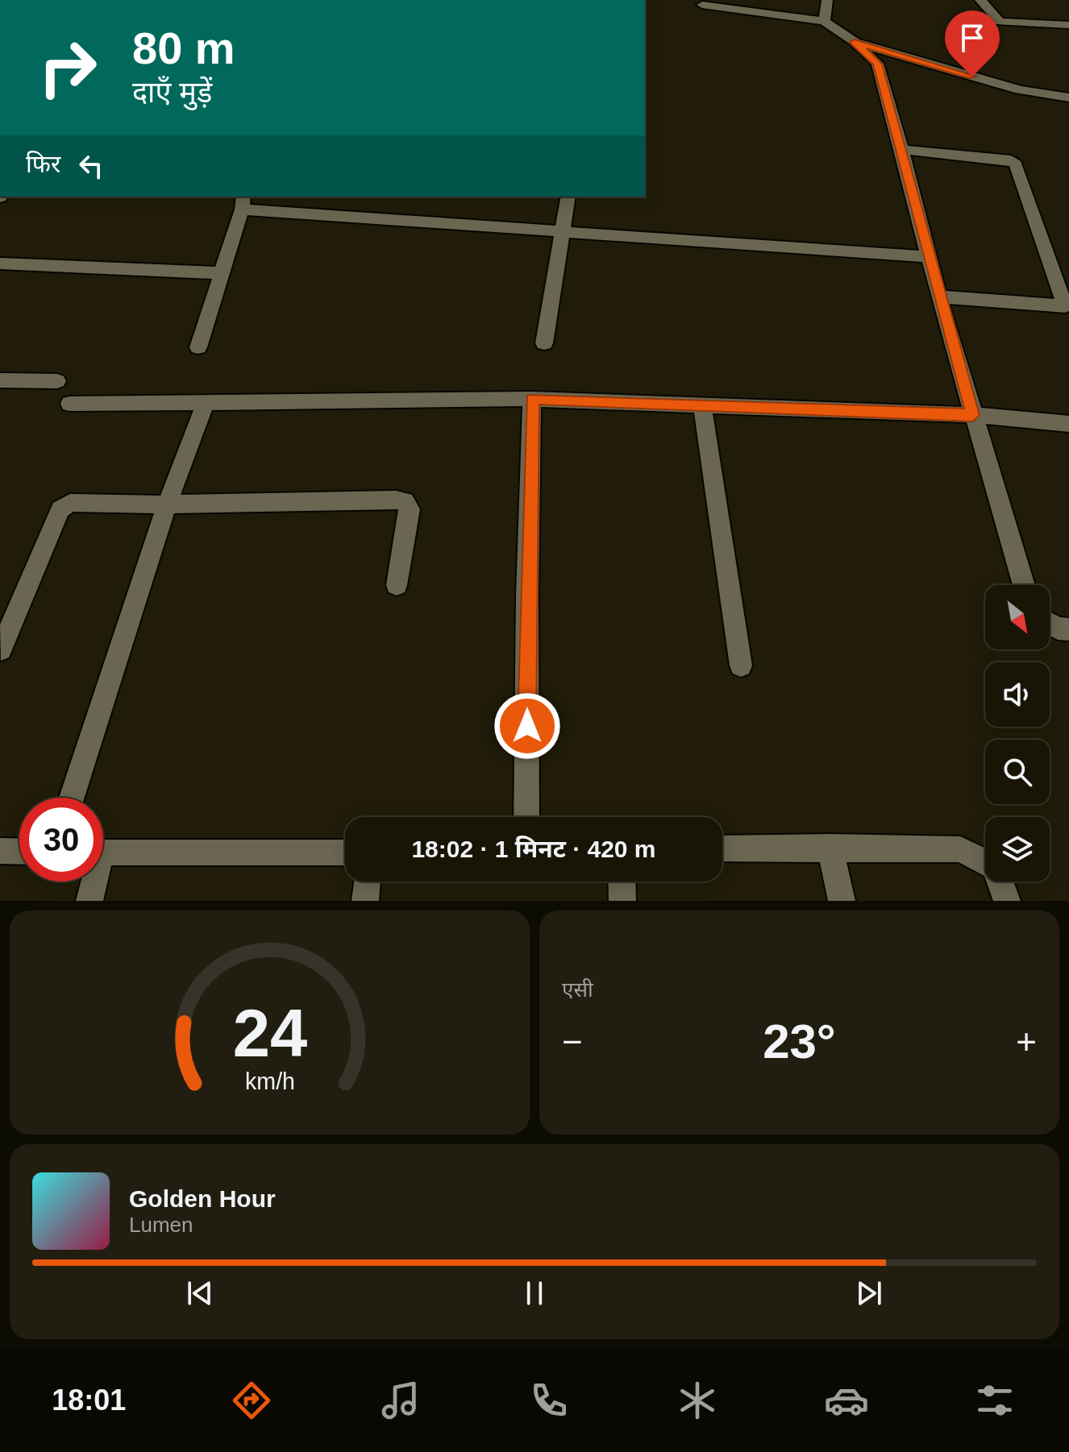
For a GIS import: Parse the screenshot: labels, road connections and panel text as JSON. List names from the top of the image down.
{
  "north": "bottom right",
  "page": {
    "turn": ["80 m", "दाएँ मुड़ें"],
    "then": "फिर",
    "limit": "30",
    "trip": "18:02 · 1 मिनट · 420 m",
    "tile": "एसी",
    "heat": ["−", "23°", "+"],
    "song": ["Golden Hour", "Lumen"],
    "tabs": "18:01",
    "gauge": ["24", "km/h"]
  }
}
